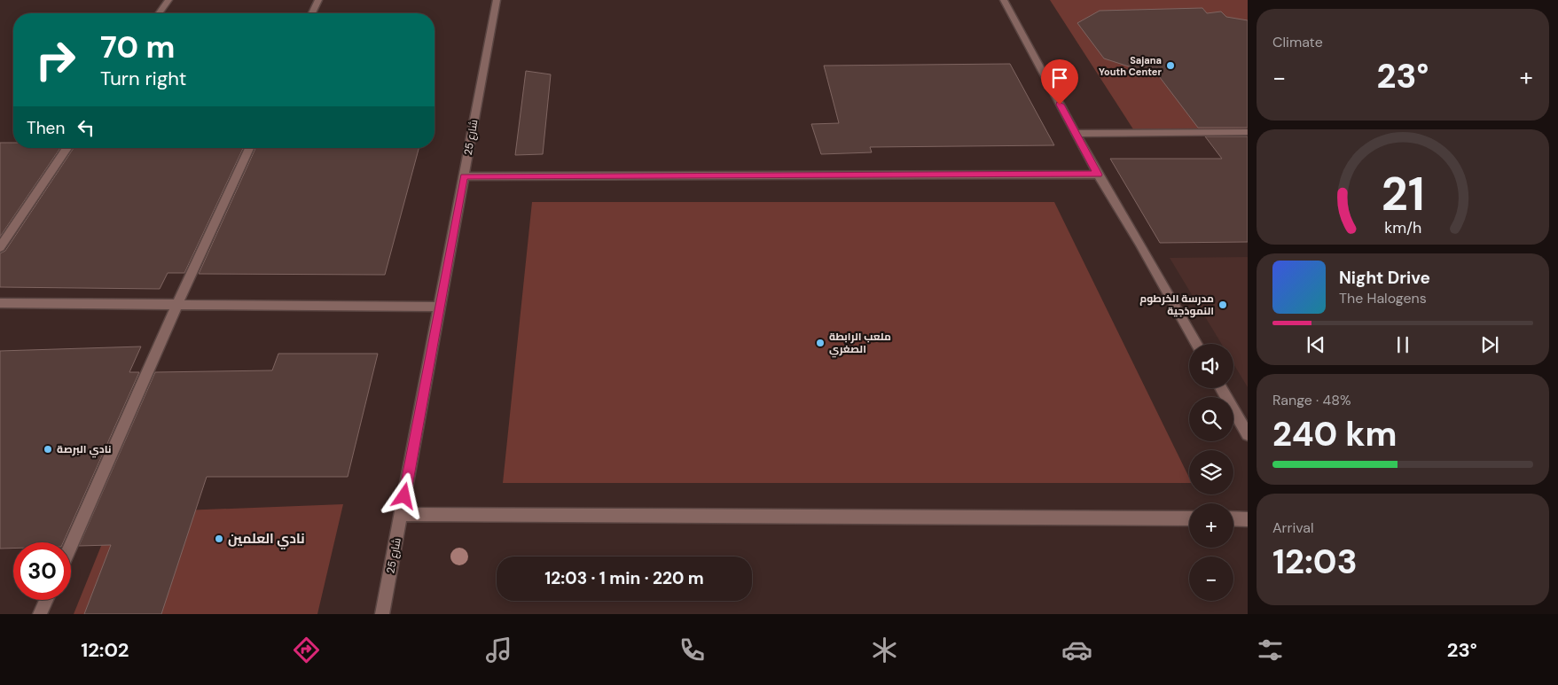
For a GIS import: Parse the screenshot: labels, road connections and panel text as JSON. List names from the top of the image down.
{
  "streets": {
    "street": ["شارع 25"]
  },
  "places": [
    "Sajana Youth Center",
    "مدرسة الخرطوم النموذجية",
    "ملعب الرابطة الصغري",
    "نادي البرصة",
    "نادي العلمين"
  ],
  "page": {
    "tile": [
      "Climate",
      ["Range · 48%", "240 km"],
      ["Arrival", "12:03"]
    ],
    "turn": ["70 m", "Turn right"],
    "heat": ["−", "23°", "+"],
    "then": "Then",
    "song": ["Night Drive", "The Halogens"],
    "map_buttons": ["+", "−"],
    "limit": "30",
    "trip": "12:03 · 1 min · 220 m",
    "tabs": ["12:02", "23°"],
    "gauge": ["21", "km/h"]
  }
}
